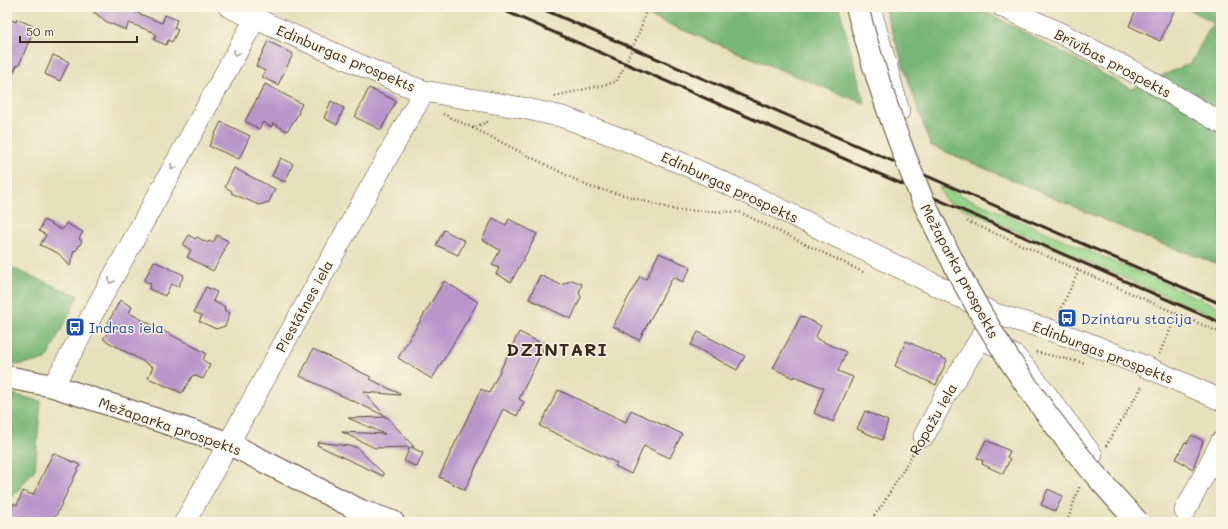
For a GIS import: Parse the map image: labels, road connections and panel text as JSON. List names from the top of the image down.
{
  "streets": {
    "main road": ["Mežaparka prospekts"],
    "street": [
      "Edinburgas prospekts",
      "Brīvības prospekts",
      "Piestātnes iela",
      "Ropažu iela"
    ]
  },
  "crossings": [
    ["Edinburgas prospekts", "Piestātnes iela"],
    ["Edinburgas prospekts", "Ropažu iela"],
    ["Mežaparka prospekts", "Piestātnes iela"]
  ],
  "districts": ["DZINTARI"],
  "places": {
    "bus stop": ["Dzintaru stacija", "Indras iela"]
  },
  "scale_bar": "50 m"
}
